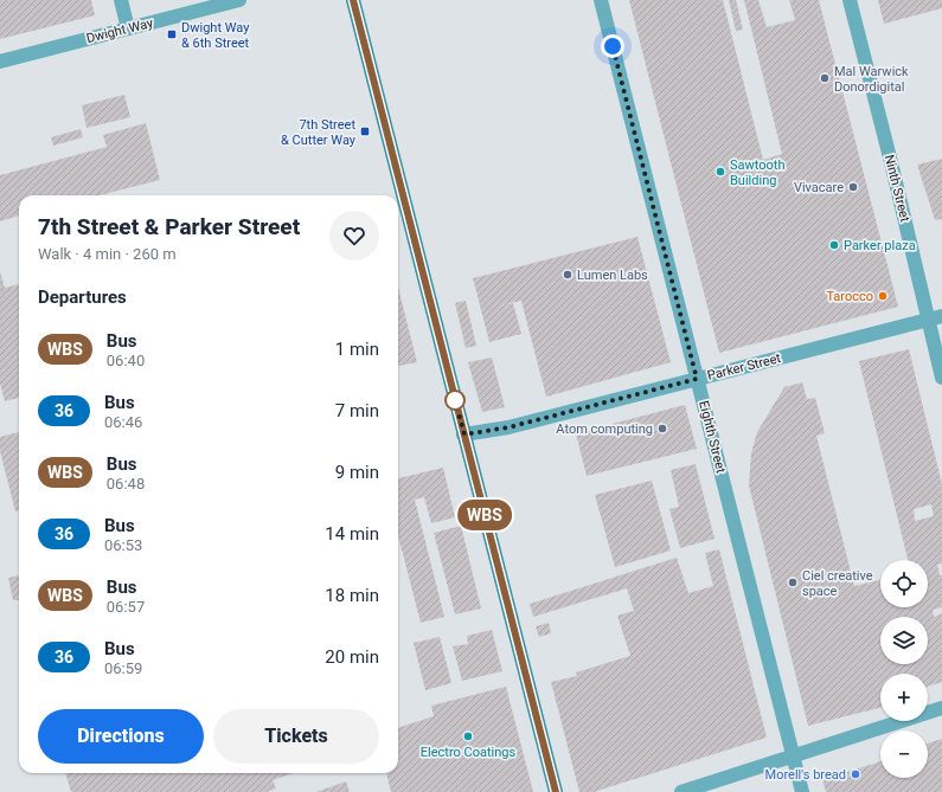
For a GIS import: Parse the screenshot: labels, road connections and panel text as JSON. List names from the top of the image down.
{
  "streets": {
    "street": [
      "Dwight Way",
      "Ninth Street",
      "Parker Street",
      "Eighth Street"
    ]
  },
  "crossings": [
    ["Ninth Street", "Parker Street"],
    ["Parker Street", "Eighth Street"]
  ],
  "places": {
    "transit": ["Dwight Way & 6th Street", "7th Street & Cutter Way"],
    "other": [
      "Mal Warwick Donordigital",
      "Sawtooth Building",
      "Vivacare",
      "Parker plaza",
      "Lumen Labs",
      "Tarocco",
      "Atom computing",
      "Ciel creative space",
      "Electro Coatings",
      "Morell's bread"
    ]
  },
  "lines": ["bus line WBS"],
  "page": {
    "on_map": "WBS",
    "heading": [
      ["7th Street & Parker Street", "Walk · 4 min · 260 m"],
      "Departures"
    ],
    "list": [
      {
        "mark": "WBS",
        "name": "Bus",
        "note": "06:40",
        "value": "1 min"
      },
      {
        "mark": "36",
        "name": "Bus",
        "note": "06:46",
        "value": "7 min"
      },
      {
        "mark": "WBS",
        "name": "Bus",
        "note": "06:48",
        "value": "9 min"
      },
      {
        "mark": "36",
        "name": "Bus",
        "note": "06:53",
        "value": "14 min"
      },
      {
        "mark": "WBS",
        "name": "Bus",
        "note": "06:57",
        "value": "18 min"
      },
      {
        "mark": "36",
        "name": "Bus",
        "note": "06:59",
        "value": "20 min"
      }
    ],
    "map_buttons": ["+", "−"],
    "buttons": ["Directions", "Tickets"]
  }
}
